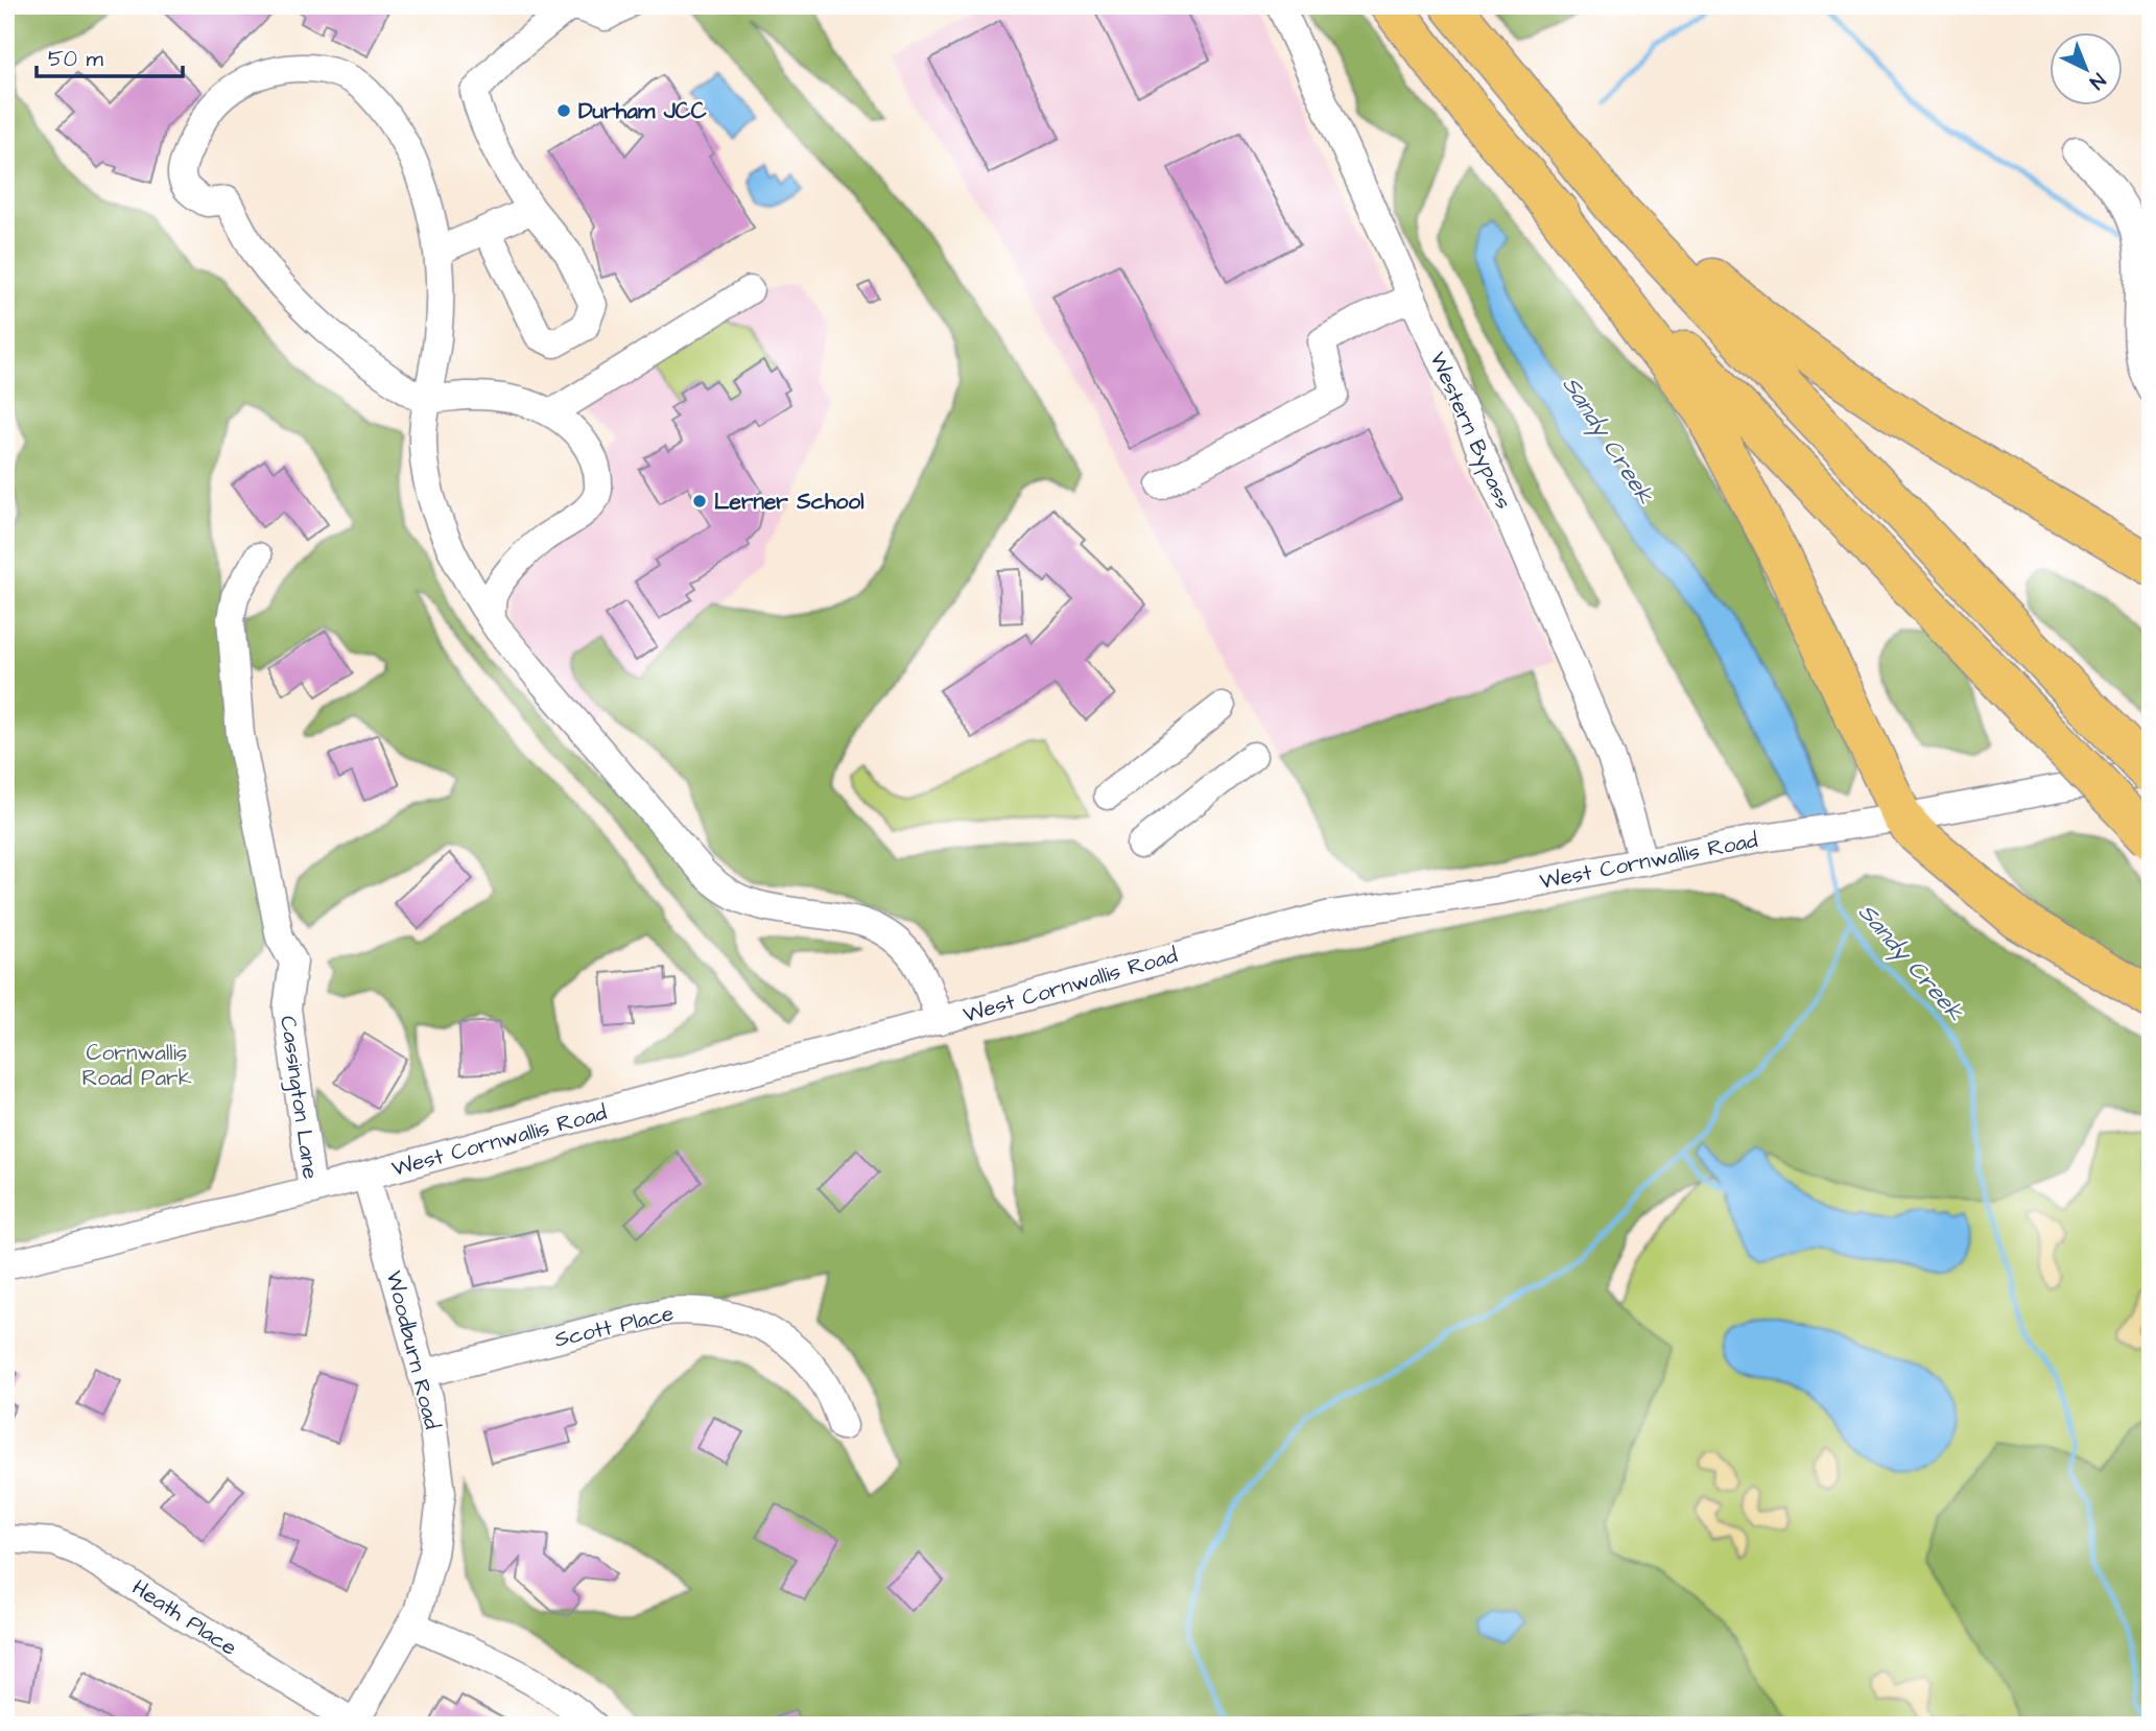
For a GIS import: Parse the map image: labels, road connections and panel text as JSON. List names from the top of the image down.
{
  "streets": {
    "street": [
      "Western Bypass",
      "West Cornwallis Road",
      "Cassington Lane",
      "Scott Place",
      "Woodburn Road",
      "Heath Place"
    ]
  },
  "crossings": [
    ["Western Bypass", "West Cornwallis Road"],
    ["West Cornwallis Road", "Cassington Lane"],
    ["West Cornwallis Road", "Woodburn Road"],
    ["Scott Place", "Woodburn Road"],
    ["Woodburn Road", "Heath Place"]
  ],
  "water": ["Sandy Creek"],
  "parks": ["Cornwallis Road Park"],
  "places": ["Durham JCC", "Lerner School"],
  "scale_bar": "50 m",
  "north": "bottom right"
}
